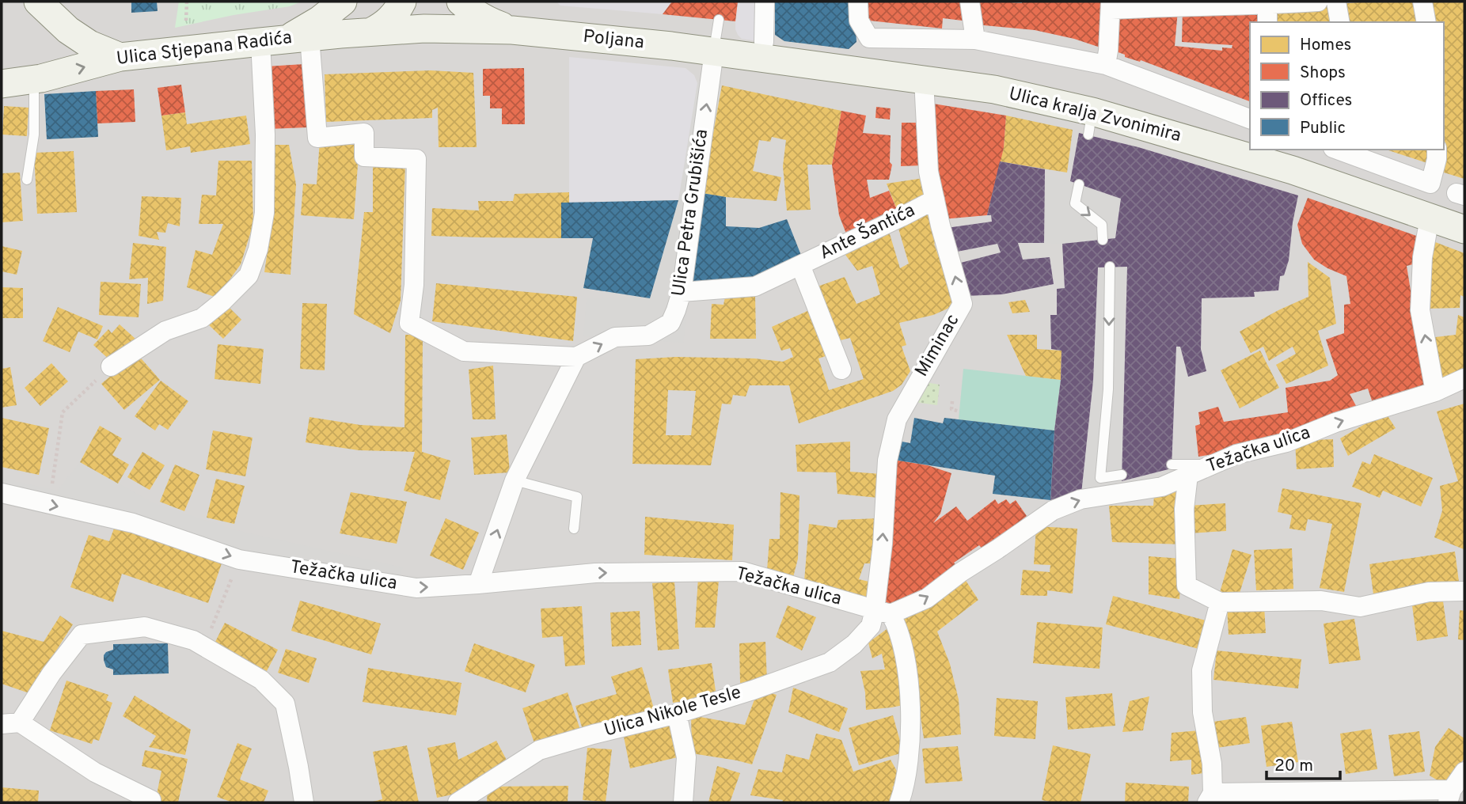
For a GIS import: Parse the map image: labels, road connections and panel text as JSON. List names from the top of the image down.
{
  "streets": {
    "main road": ["Poljana", "Ulica Stjepana Radića", "Ulica kralja Zvonimira"],
    "street": [
      "Ulica Petra Grubišića",
      "Ante Šantića",
      "Miminac",
      "Težačka ulica",
      "Ulica Nikole Tesle"
    ]
  },
  "crossings": [
    ["Poljana", "Ulica Stjepana Radića"],
    ["Poljana", "Ulica kralja Zvonimira"],
    ["Poljana", "Ulica Petra Grubišića"],
    ["Ulica kralja Zvonimira", "Ulica Petra Grubišića"],
    ["Ulica kralja Zvonimira", "Miminac"],
    ["Ulica Petra Grubišića", "Ante Šantića"],
    ["Ante Šantića", "Miminac"],
    ["Miminac", "Težačka ulica"],
    ["Miminac", "Ulica Nikole Tesle"],
    ["Težačka ulica", "Ulica Nikole Tesle"]
  ],
  "one_way": ["Ulica Petra Grubišića", "Miminac", "Težačka ulica"],
  "legend": [
    "Homes",
    "Shops",
    "Offices",
    "Public"
  ],
  "scale_bar": "20 m"
}
